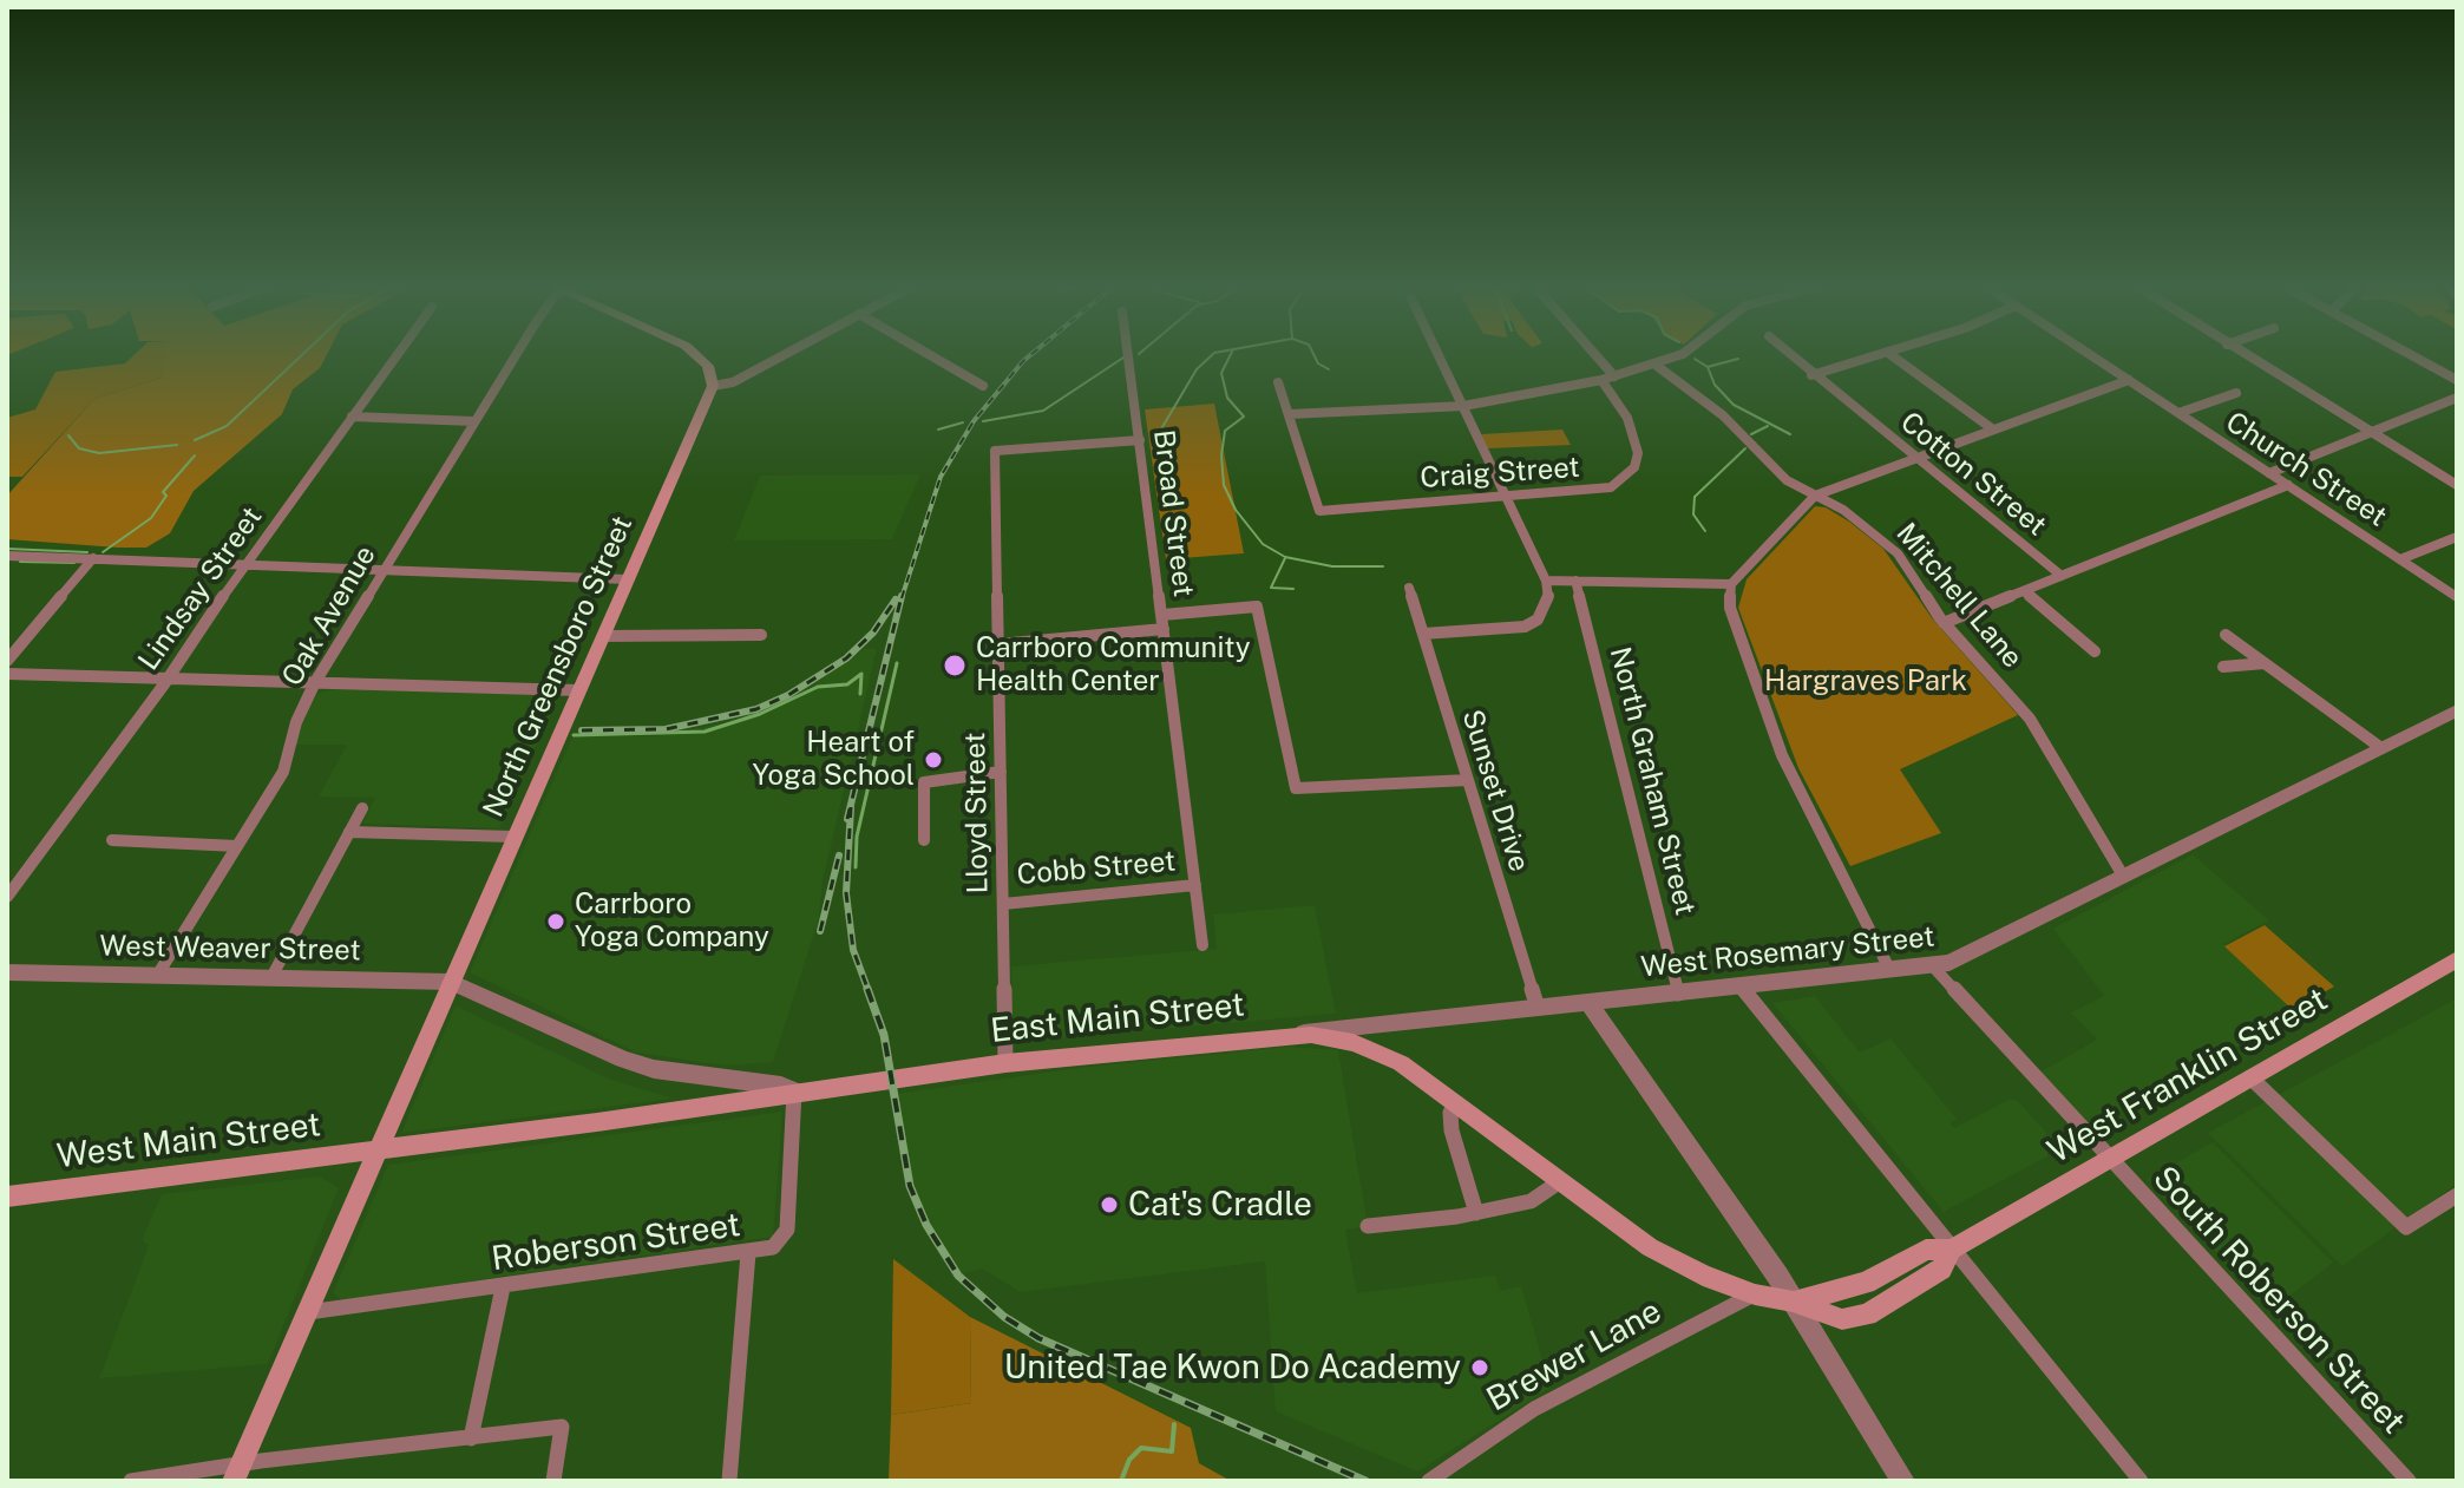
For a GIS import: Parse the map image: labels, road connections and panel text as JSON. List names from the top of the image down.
{
  "streets": {
    "main road": [
      "North Greensboro Street",
      "East Main Street",
      "West Franklin Street",
      "West Main Street"
    ],
    "street": [
      "Church Street",
      "Craig Street",
      "Cotton Street",
      "Broad Street",
      "Lindsay Street",
      "Mitchell Lane",
      "Oak Avenue",
      "North Graham Street",
      "Sunset Drive",
      "Lloyd Street",
      "Cobb Street",
      "West Weaver Street",
      "West Rosemary Street",
      "Roberson Street",
      "South Roberson Street",
      "Brewer Lane"
    ]
  },
  "crossings": [
    ["Broad Street", "Lloyd Street"],
    ["Broad Street", "Cobb Street"],
    ["Mitchell Lane", "West Rosemary Street"],
    ["Oak Avenue", "West Weaver Street"],
    ["North Greensboro Street", "West Weaver Street"],
    ["North Greensboro Street", "East Main Street"],
    ["North Greensboro Street", "West Main Street"],
    ["North Greensboro Street", "Roberson Street"],
    ["North Graham Street", "West Rosemary Street"],
    ["Sunset Drive", "West Rosemary Street"],
    ["Lloyd Street", "Cobb Street"],
    ["Lloyd Street", "East Main Street"],
    ["West Rosemary Street", "East Main Street"],
    ["West Rosemary Street", "South Roberson Street"],
    ["East Main Street", "West Franklin Street"],
    ["East Main Street", "West Main Street"],
    ["East Main Street", "Roberson Street"],
    ["East Main Street", "Brewer Lane"],
    ["West Franklin Street", "South Roberson Street"]
  ],
  "parks": ["Hargraves Park"],
  "places": [
    "Carrboro Community Health Center",
    "Heart of Yoga School",
    "Carrboro Yoga Company",
    "Cat's Cradle",
    "United Tae Kwon Do Academy"
  ]
}
